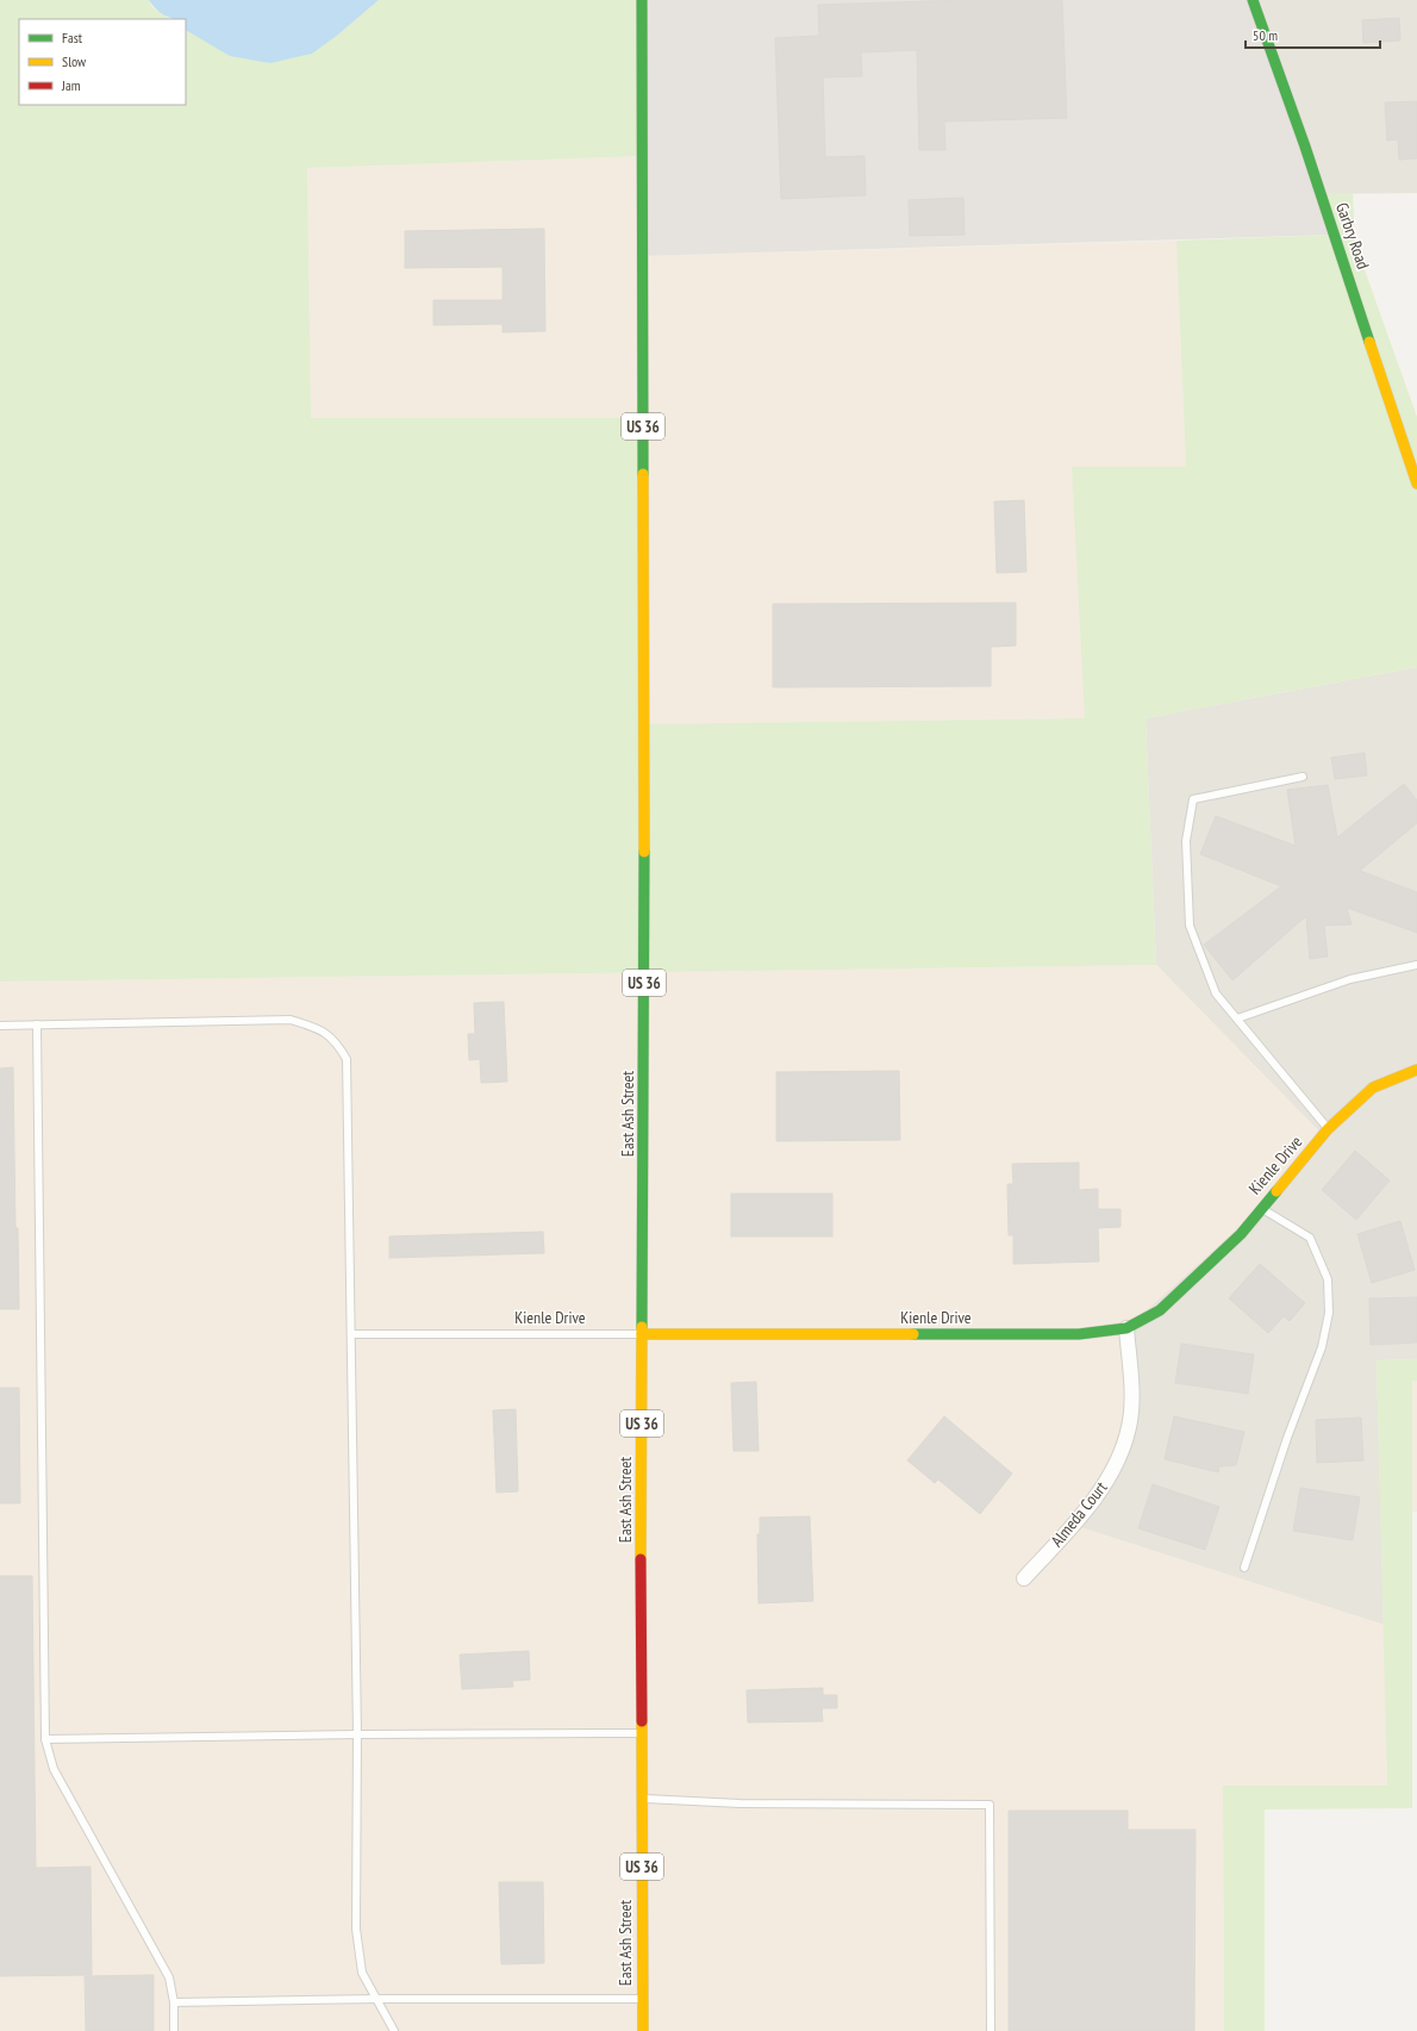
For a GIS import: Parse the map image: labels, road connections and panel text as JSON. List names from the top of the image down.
{
  "streets": {
    "main road": [
      "Garbry Road",
      "US 36",
      "East Ash Street",
      "Kienle Drive"
    ],
    "street": ["Almeda Court"]
  },
  "crossings": [
    ["East Ash Street", "Kienle Drive"],
    ["Kienle Drive", "Almeda Court"]
  ],
  "legend": ["Fast", "Slow", "Jam"],
  "scale_bar": "50 m"
}
